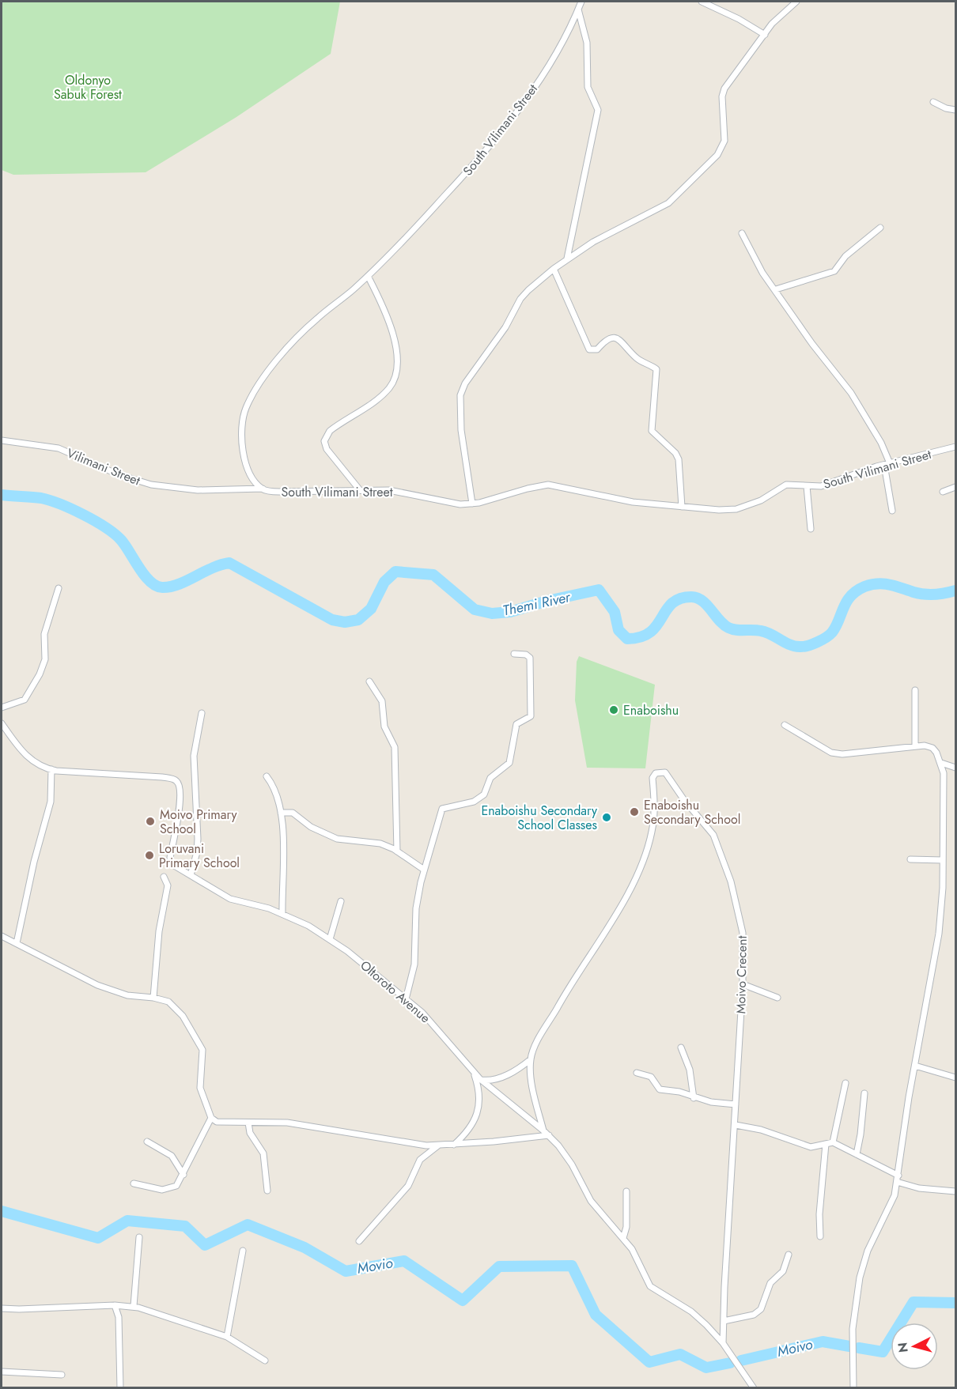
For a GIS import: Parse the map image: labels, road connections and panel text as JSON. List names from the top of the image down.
{
  "streets": {
    "street": [
      "South Vilimani Street",
      "Vilimani Street",
      "Moivo Crecent",
      "Oltoroto Avenue"
    ]
  },
  "crossings": [
    ["South Vilimani Street", "Vilimani Street"],
    ["Moivo Crecent", "Oltoroto Avenue"]
  ],
  "water": ["Themi River", "Movio", "Moivo"],
  "parks": ["Oldonyo Sabuk Forest"],
  "places": [
    "Enaboishu",
    "Enaboishu Secondary School",
    "Enaboishu Secondary School Classes",
    "Moivo Primary School",
    "Loruvani Primary School"
  ],
  "north": "left"
}
